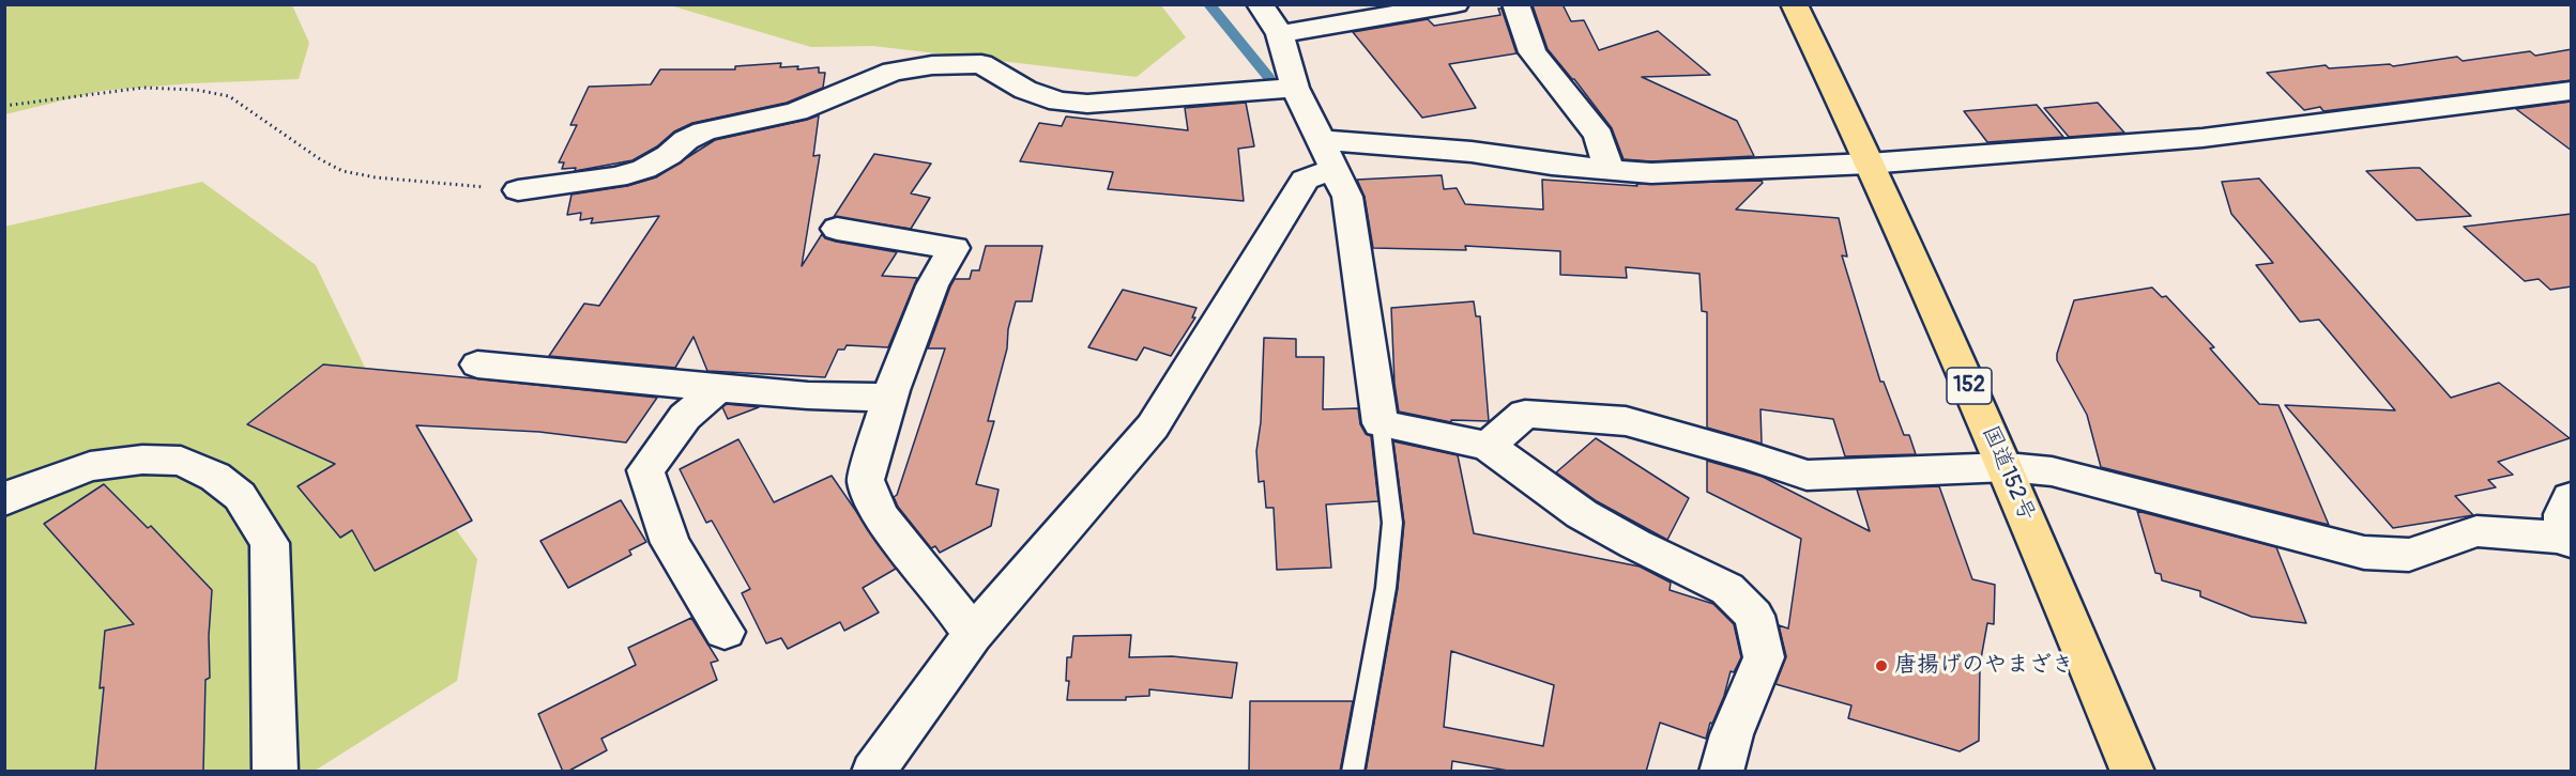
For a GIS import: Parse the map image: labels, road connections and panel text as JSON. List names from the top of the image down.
{
  "streets": {
    "highway": ["152", "国道152号"]
  },
  "places": ["唐揚げのやまざき"]
}
